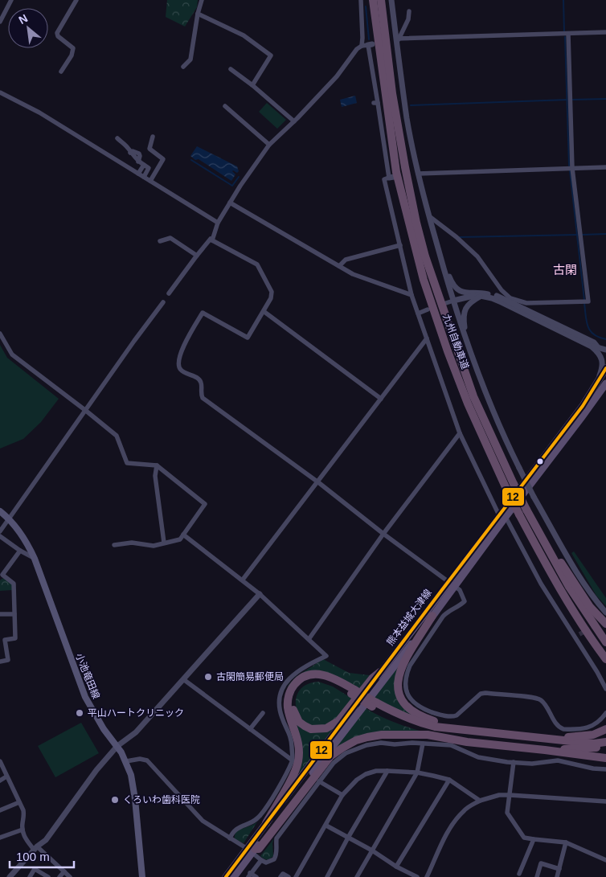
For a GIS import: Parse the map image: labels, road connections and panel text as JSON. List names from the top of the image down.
{
  "streets": {
    "highway": ["九州自動車道"],
    "main road": ["熊本益城大津線", "小池竜田線"]
  },
  "districts": ["古閑"],
  "places": ["古閑簡易郵便局", "平山ハートクリニック", "くろいわ歯科医院"],
  "lines": ["transit line 12"],
  "scale_bar": "100 m",
  "north": "top left"
}
